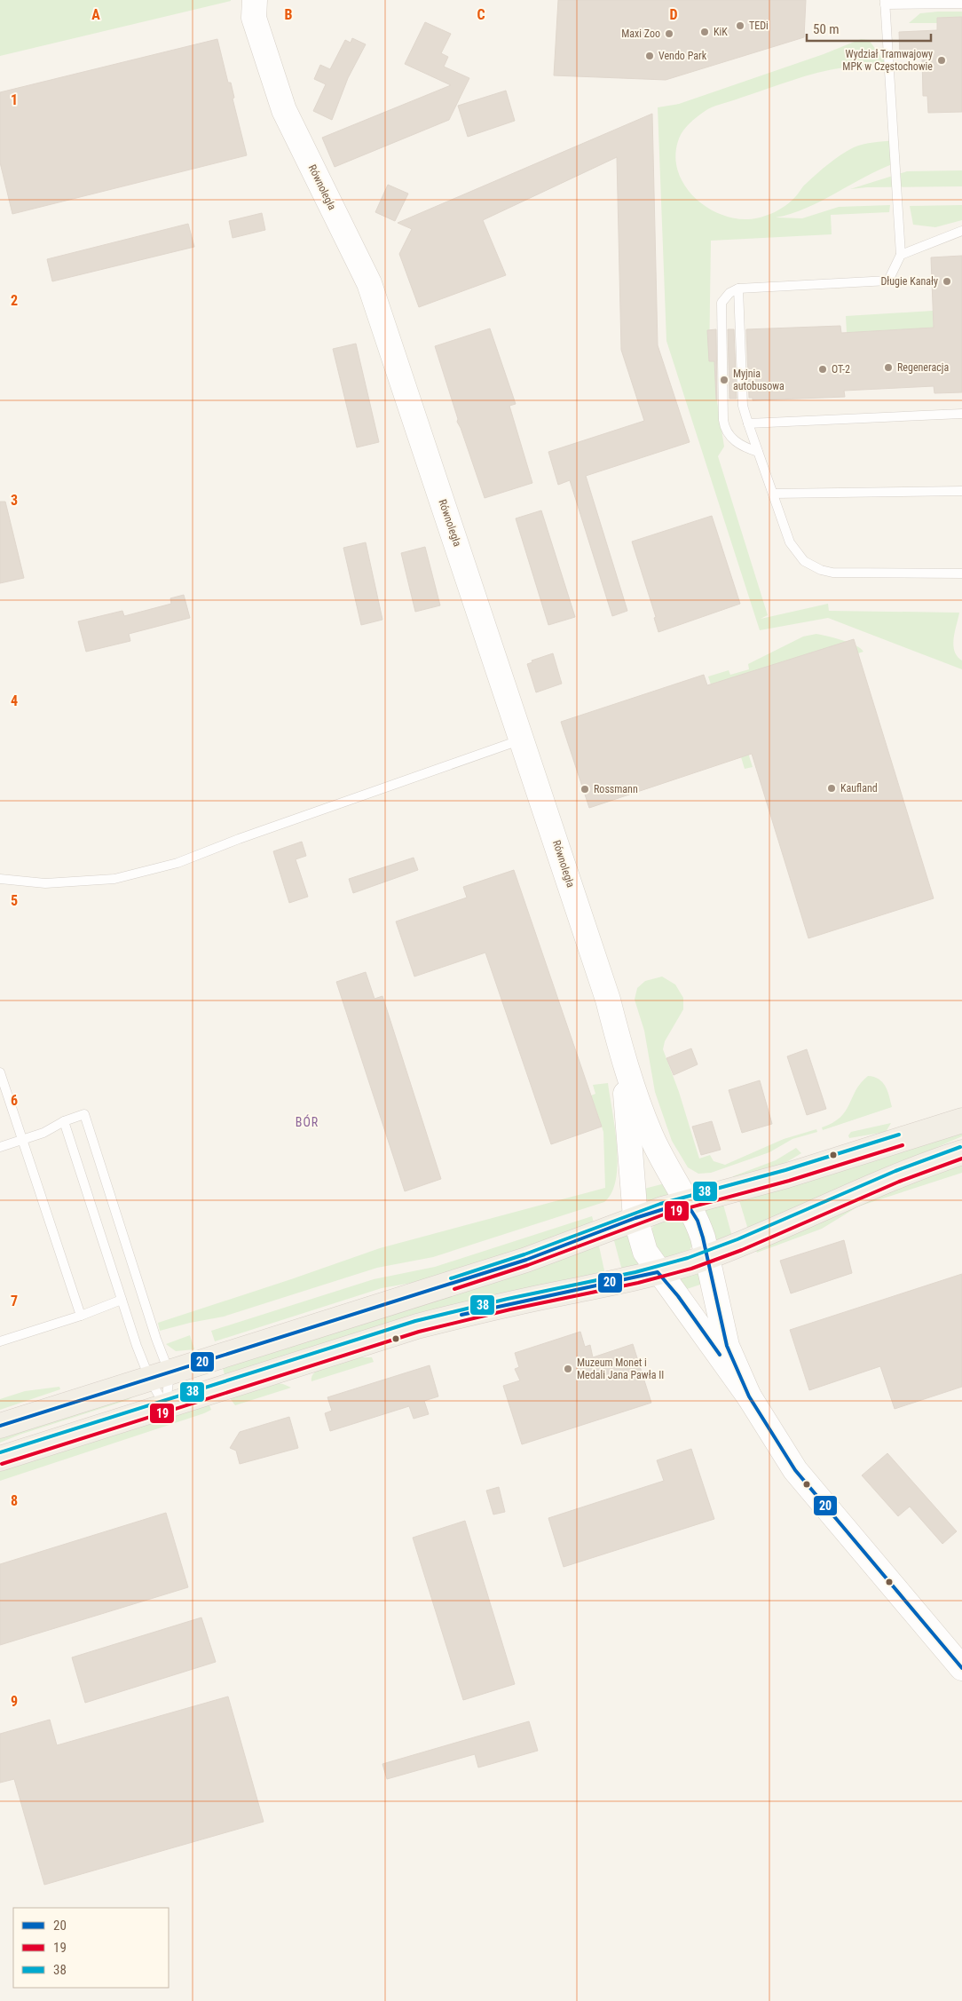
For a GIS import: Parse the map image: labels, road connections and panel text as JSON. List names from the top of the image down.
{
  "streets": {
    "street": ["Równoległa"]
  },
  "districts": ["BÓR"],
  "places": [
    "TEDi",
    "KiK",
    "Maxi Zoo",
    "Vendo Park",
    "Wydział Tramwajowy MPK w Częstochowie",
    "Długie Kanały",
    "Regeneracja",
    "OT-2",
    "Myjnia autobusowa",
    "Kaufland",
    "Rossmann",
    "Muzeum Monet i Medali Jana Pawła II"
  ],
  "lines": ["transit line 38", "transit line 19", "transit line 20"],
  "legend": ["20", "19", "38"],
  "scale_bar": "50 m",
  "grid": {
    "columns": [
      "A",
      "B",
      "C",
      "D"
    ],
    "rows": [
      "1",
      "2",
      "3",
      "4",
      "5",
      "6",
      "7",
      "8",
      "9"
    ]
  }
}
